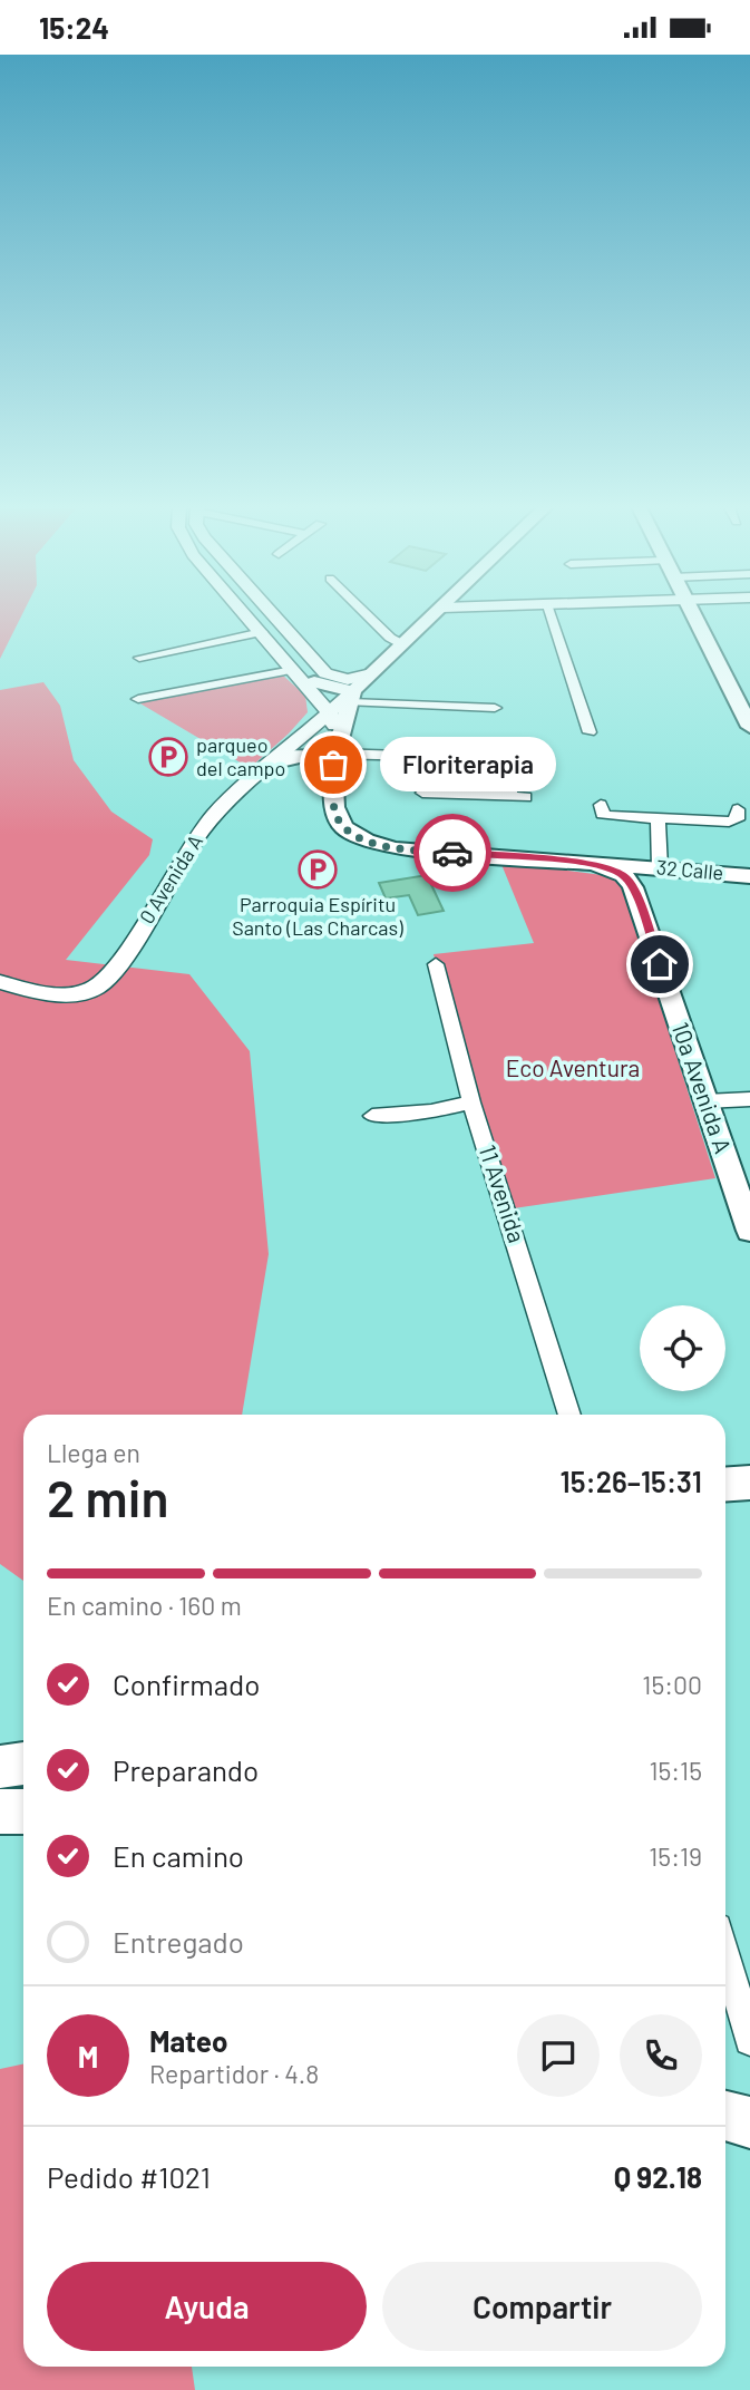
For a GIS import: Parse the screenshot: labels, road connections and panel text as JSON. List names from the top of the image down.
{
  "streets": {
    "main road": ["32 Calle", "10a Avenida A"],
    "street": ["0 Avenida A", "11 Avenida"]
  },
  "crossings": [
    ["32 Calle", "10a Avenida A"]
  ],
  "parks": ["Eco Aventura"],
  "places": {
    "parking": ["parqueo del campo", "Parroquia Espíritu Santo (Las Charcas)"],
    "other": ["Floriterapia"]
  },
  "page": {
    "status": "15:24",
    "bubble": "Floriterapia",
    "heading": ["2 min", "Llega en", "15:26–15:31"],
    "panel": [
      "Mateo",
      "Repartidor · 4.8",
      "Pedido #1021",
      "Q 92.18"
    ],
    "bar": "En camino · 160 m",
    "list": [
      ["Confirmado", "15:00"],
      ["Preparando", "15:15"],
      ["En camino", "15:19"],
      "Entregado"
    ],
    "round": "M",
    "buttons": ["Ayuda", "Compartir"]
  }
}
